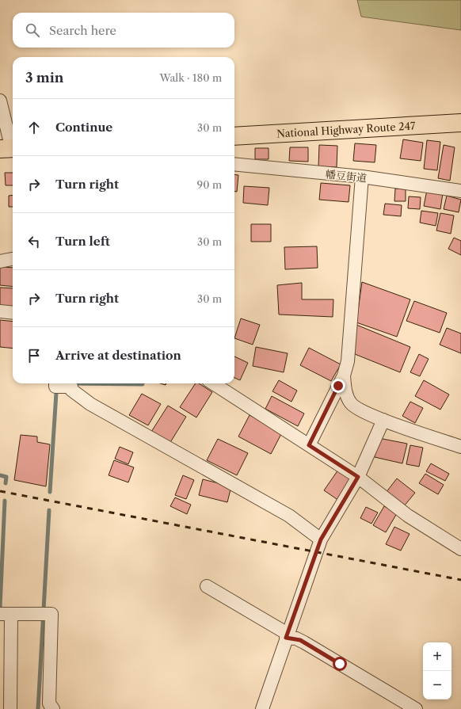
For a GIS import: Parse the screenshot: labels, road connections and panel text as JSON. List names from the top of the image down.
{
  "streets": {
    "highway": ["National Highway Route 247"],
    "street": ["幡豆街道"]
  },
  "page": {
    "search": "Search here",
    "heading": ["3 min", "Walk · 180 m"],
    "list": [
      ["Continue", "30 m"],
      ["Turn right", "90 m"],
      ["Turn left", "30 m"],
      ["Turn right", "30 m"],
      "Arrive at destination"
    ],
    "map_buttons": ["+", "−"]
  }
}
